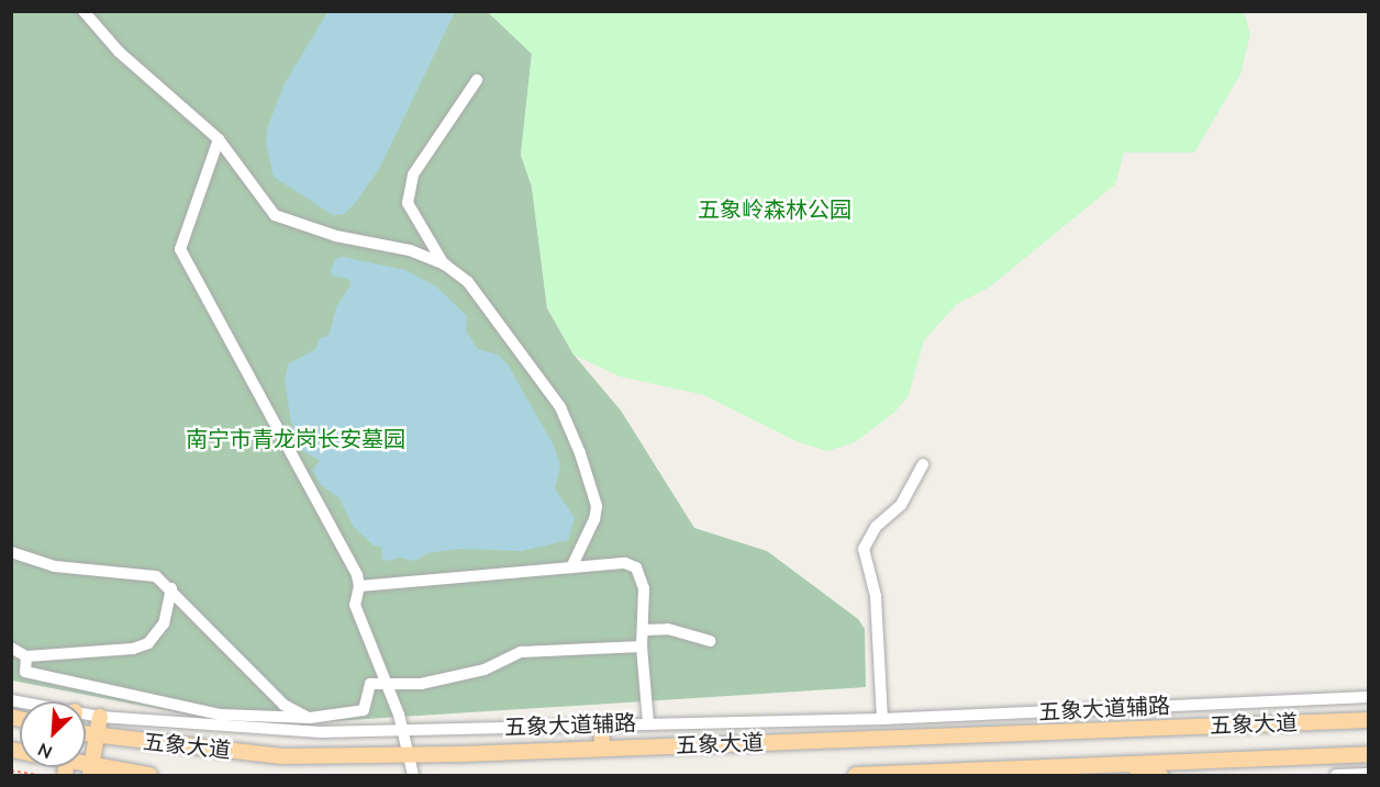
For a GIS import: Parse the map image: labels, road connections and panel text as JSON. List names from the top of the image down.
{
  "streets": {
    "main road": ["五象大道"],
    "street": ["五象大道辅路"]
  },
  "parks": ["五象岭森林公园", "南宁市青龙岗长安墓园"],
  "north": "bottom left"
}
